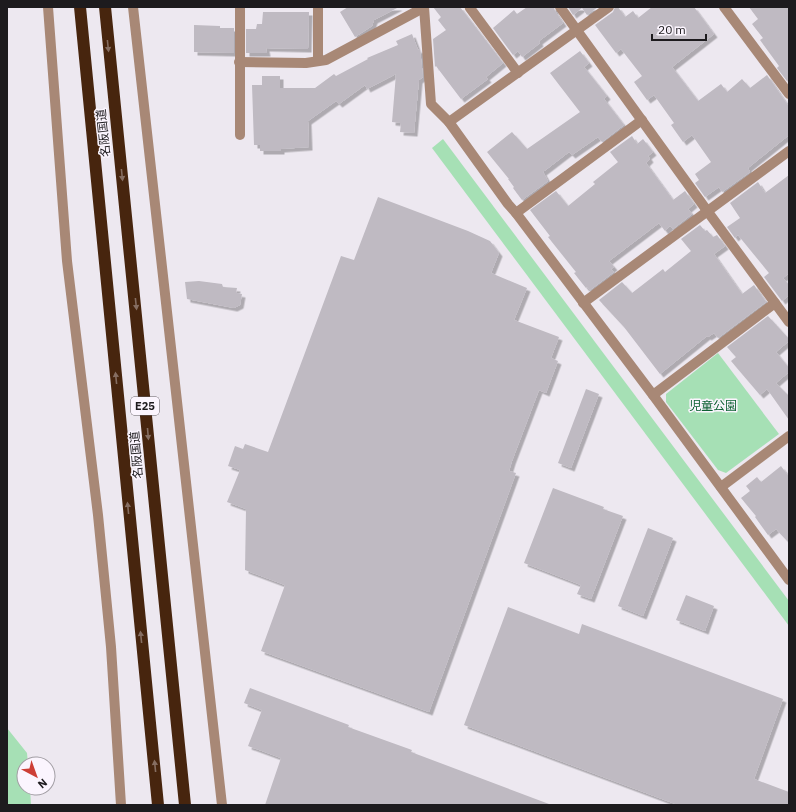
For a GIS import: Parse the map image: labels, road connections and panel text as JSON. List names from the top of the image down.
{
  "streets": {
    "highway": ["名阪国道", "E25"]
  },
  "parks": ["児童公園"],
  "scale_bar": "20 m",
  "north": "bottom right"
}
